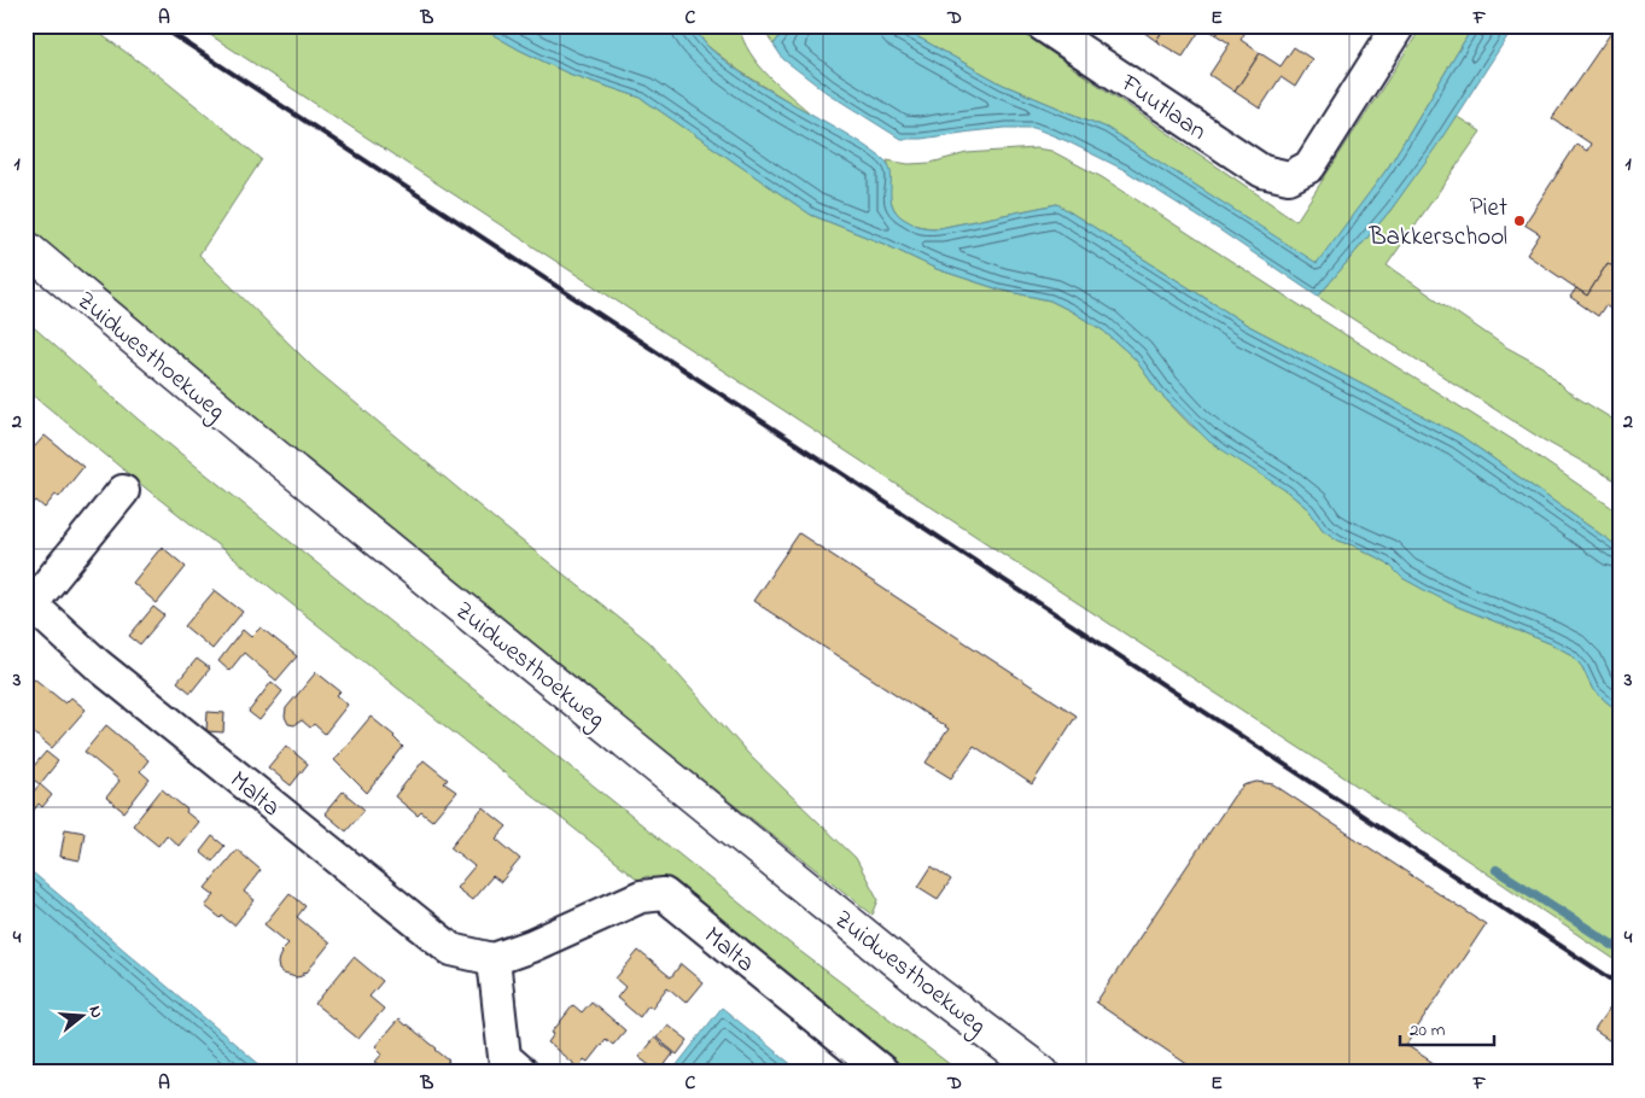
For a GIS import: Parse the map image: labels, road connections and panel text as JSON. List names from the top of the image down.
{
  "streets": {
    "main road": ["Zuidwesthoekweg"],
    "street": ["Fuutlaan", "Malta"]
  },
  "places": ["Piet Bakkerschool"],
  "scale_bar": "20 m",
  "north": "right",
  "grid": {
    "columns": [
      "A",
      "B",
      "C",
      "D",
      "E",
      "F"
    ],
    "rows": [
      "1",
      "2",
      "3",
      "4"
    ]
  }
}
